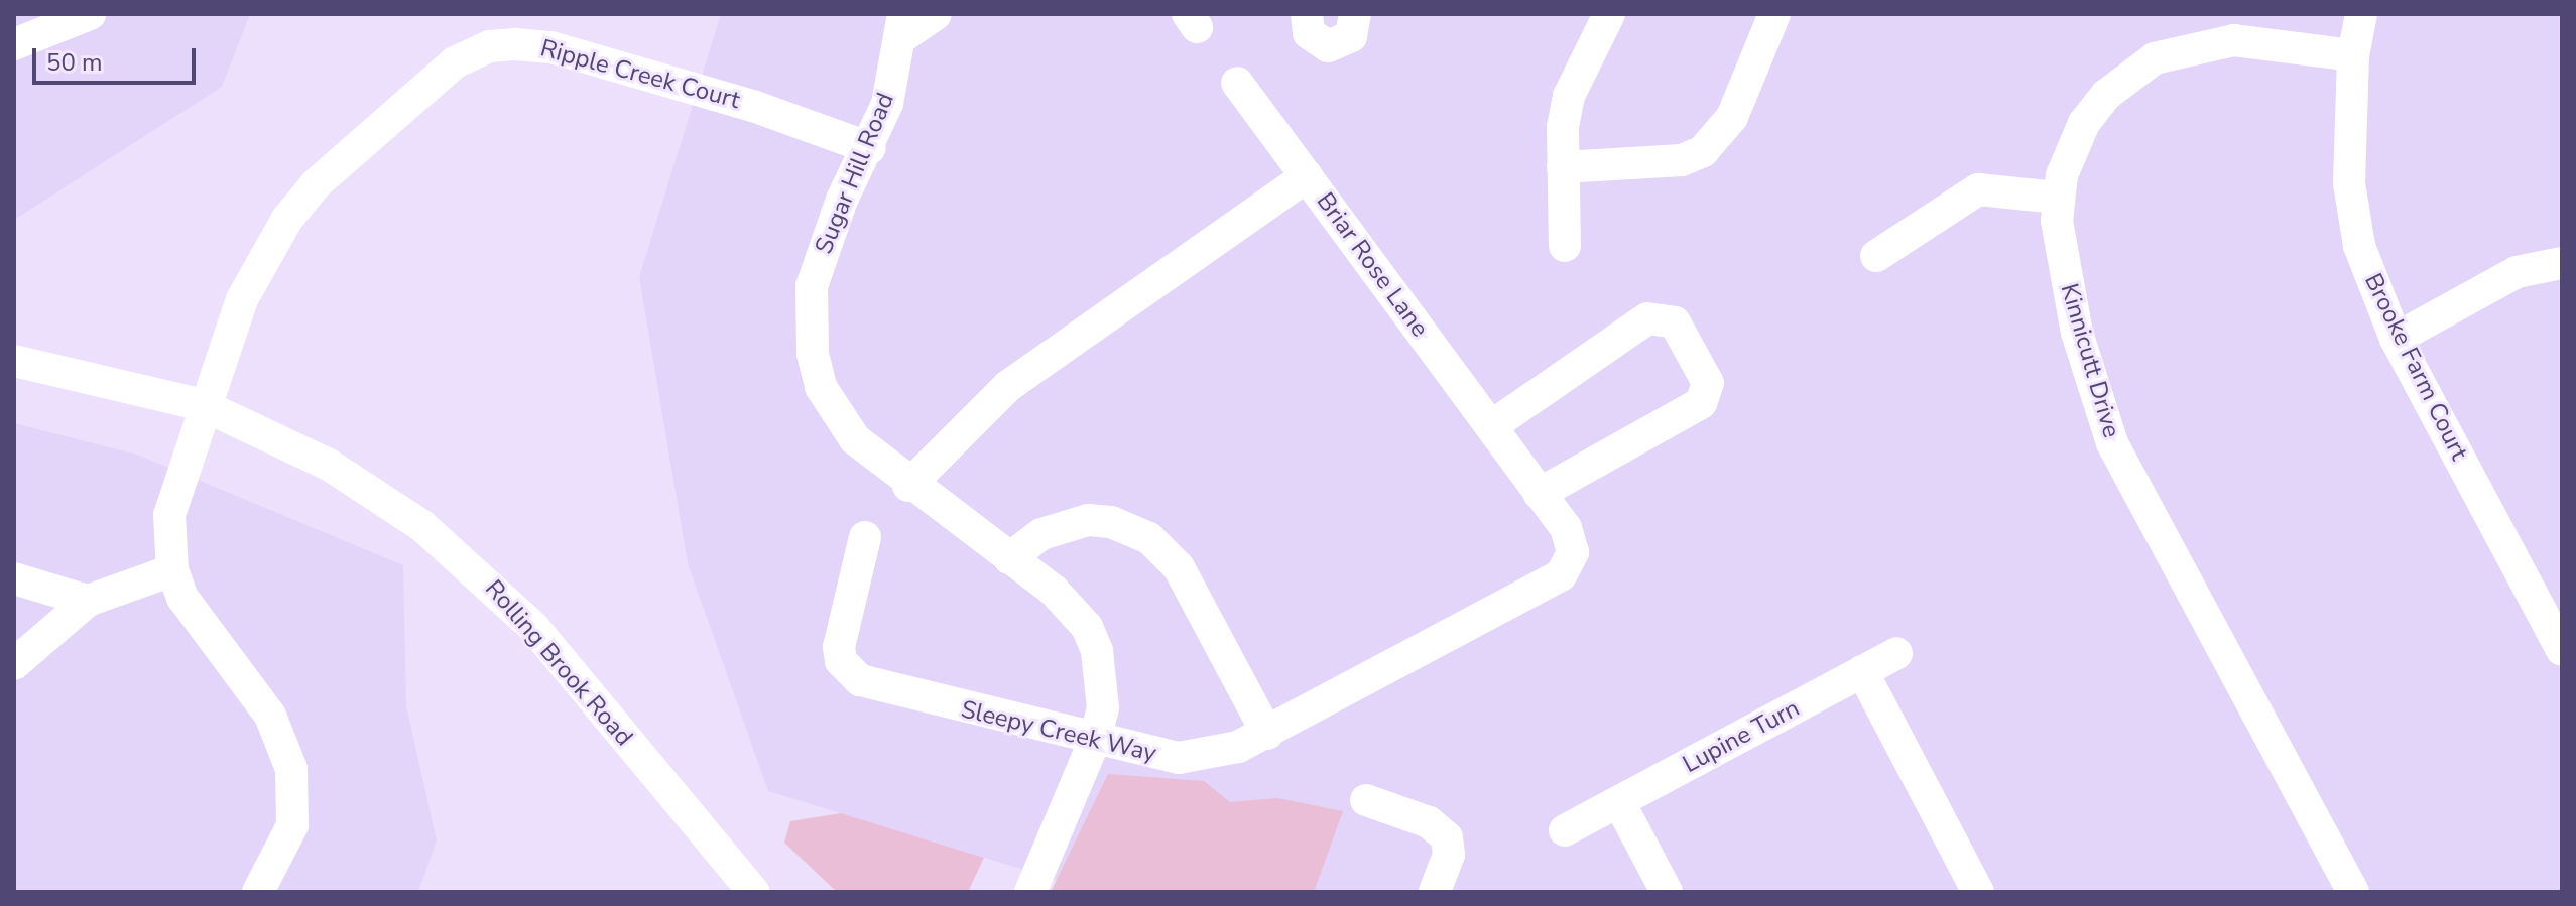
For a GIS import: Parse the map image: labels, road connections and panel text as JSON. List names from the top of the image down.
{
  "streets": {
    "street": [
      "Ripple Creek Court",
      "Sugar Hill Road",
      "Briar Rose Lane",
      "Kinnicutt Drive",
      "Brooke Farm Court",
      "Rolling Brook Road",
      "Sleepy Creek Way",
      "Lupine Turn"
    ]
  },
  "crossings": [
    ["Ripple Creek Court", "Sugar Hill Road"],
    ["Ripple Creek Court", "Rolling Brook Road"],
    ["Sugar Hill Road", "Briar Rose Lane"],
    ["Sugar Hill Road", "Sleepy Creek Way"],
    ["Briar Rose Lane", "Sleepy Creek Way"],
    ["Kinnicutt Drive", "Brooke Farm Court"]
  ],
  "scale_bar": "50 m"
}
